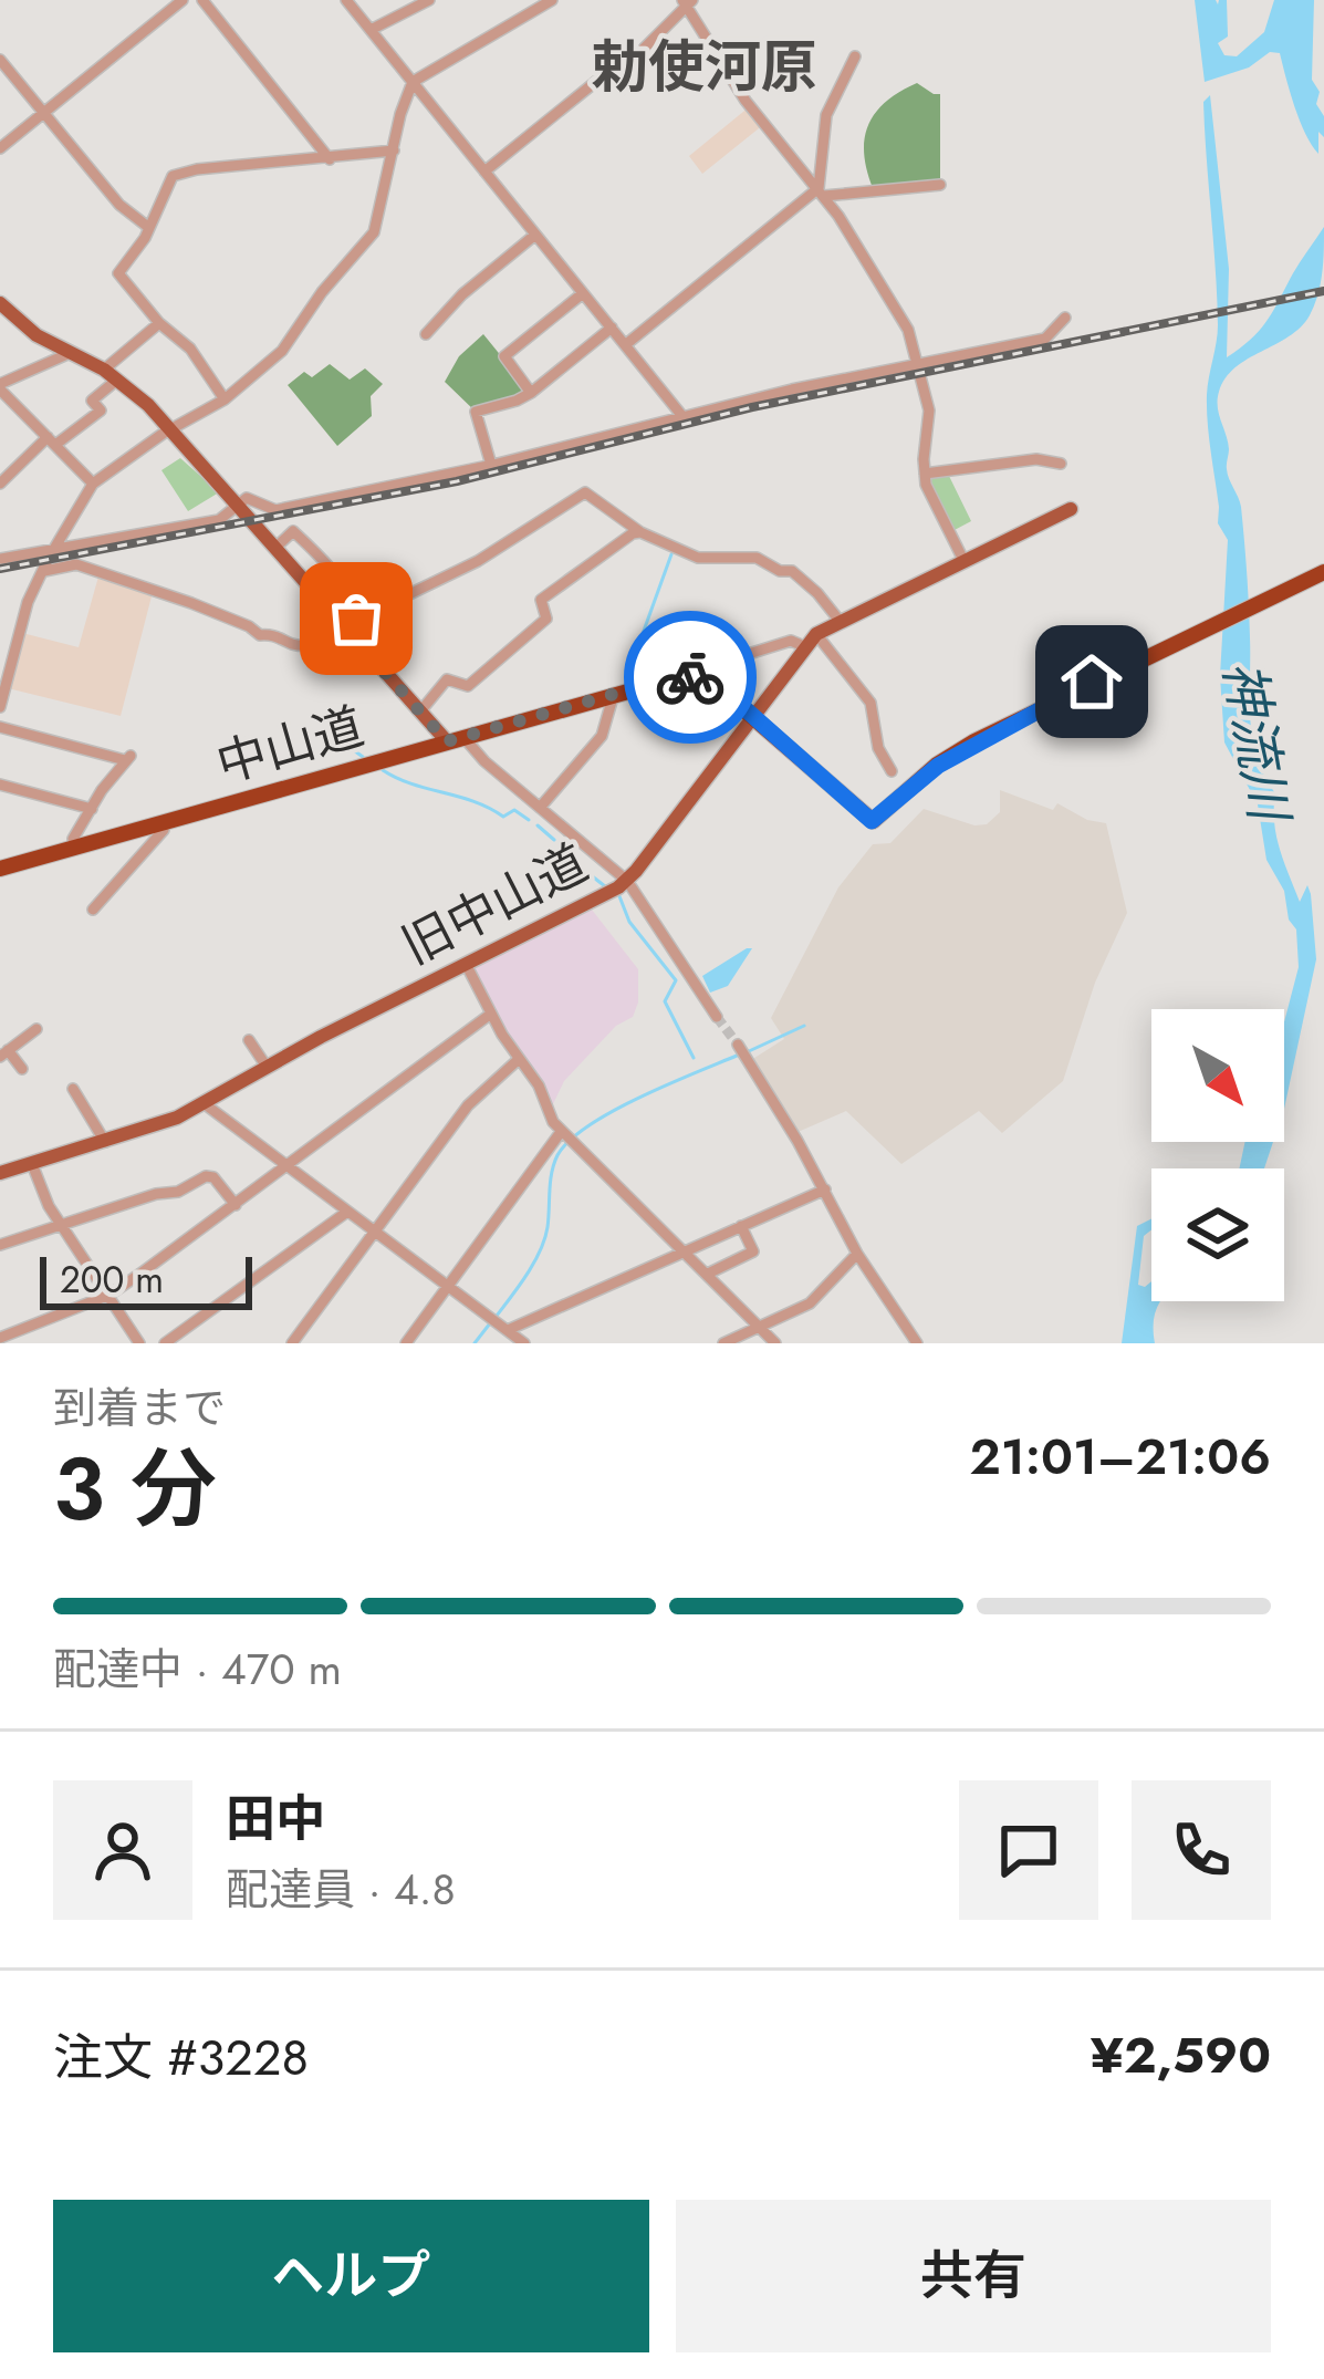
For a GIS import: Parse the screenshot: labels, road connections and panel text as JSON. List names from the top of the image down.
{
  "streets": {
    "highway": ["中山道"],
    "main road": ["旧中山道"]
  },
  "crossings": [
    ["中山道", "旧中山道"]
  ],
  "districts": ["勅使河原"],
  "water": ["神流川"],
  "scale_bar": "200 m",
  "north": "bottom right",
  "page": {
    "scale": "200 m",
    "heading": ["3 分", "到着まで", "21:01–21:06"],
    "panel": [
      "田中",
      "配達員 · 4.8",
      "注文 #3228",
      "¥2,590"
    ],
    "bar": "配達中 · 470 m",
    "buttons": ["ヘルプ", "共有"]
  }
}
